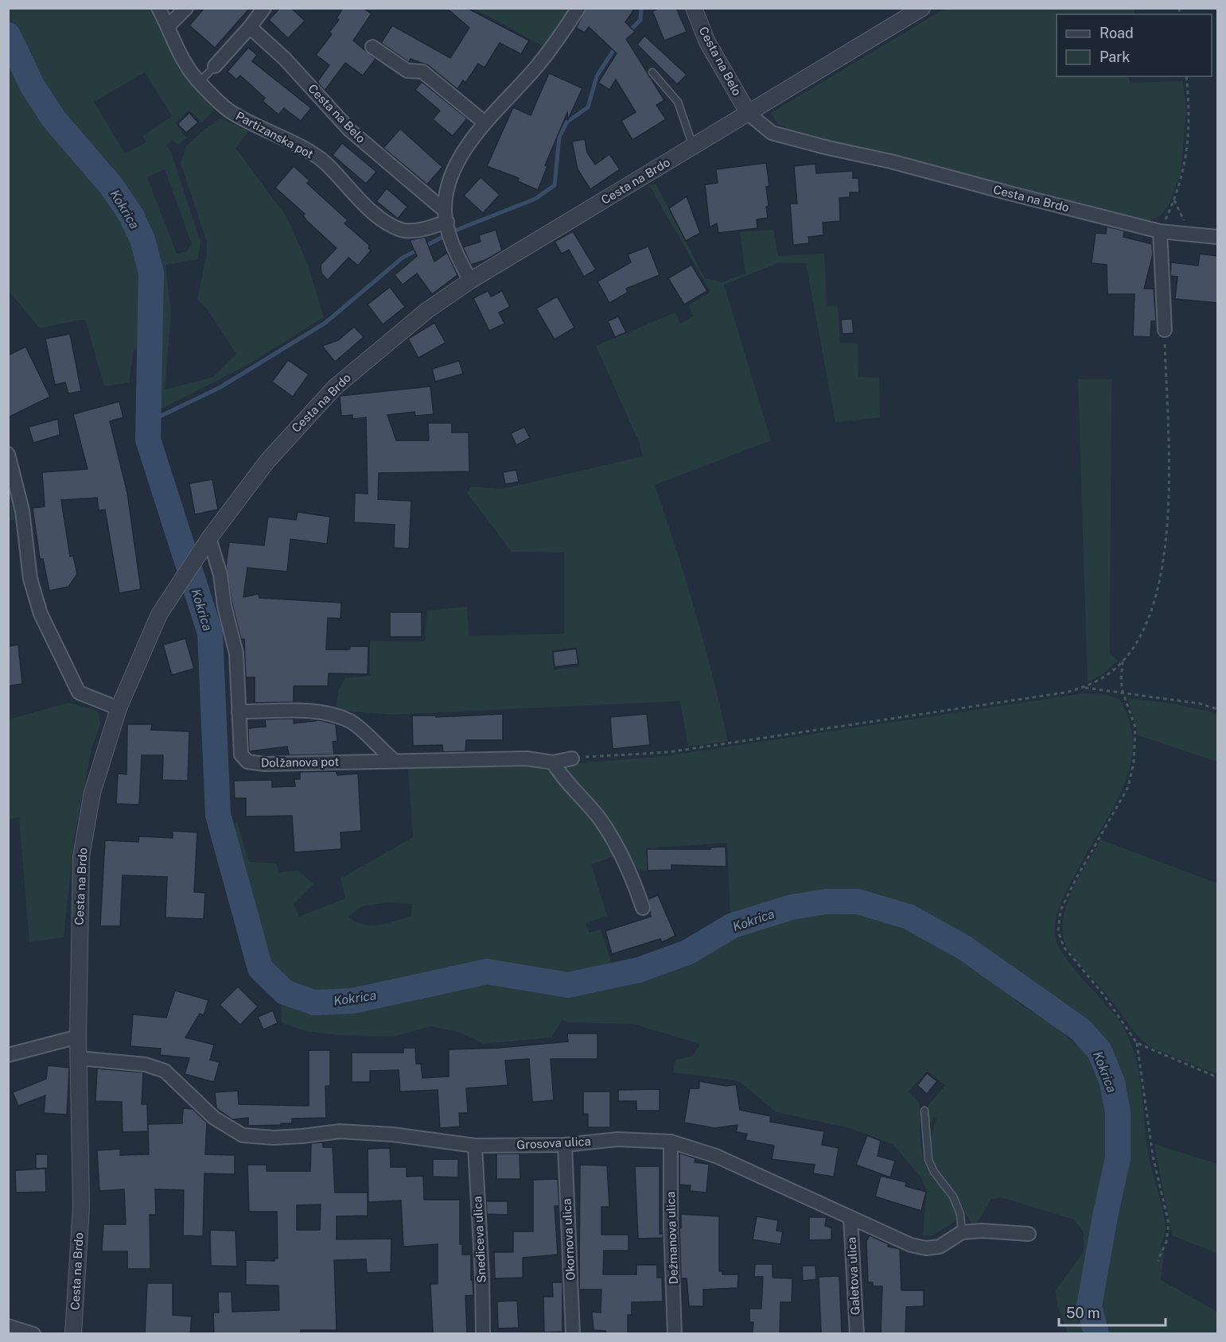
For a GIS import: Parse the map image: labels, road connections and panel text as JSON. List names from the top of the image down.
{
  "streets": {
    "street": [
      "Cesta na Belo",
      "Partizanska pot",
      "Cesta na Brdo",
      "Dolžanova pot",
      "Grosova ulica",
      "Dežmanova ulica",
      "Snediceva ulica",
      "Okornova ulica",
      "Galetova ulica"
    ]
  },
  "crossings": [
    ["Cesta na Belo", "Partizanska pot"],
    ["Cesta na Belo", "Cesta na Brdo"],
    ["Cesta na Brdo", "Dolžanova pot"],
    ["Cesta na Brdo", "Grosova ulica"],
    ["Grosova ulica", "Dežmanova ulica"],
    ["Grosova ulica", "Snediceva ulica"],
    ["Grosova ulica", "Okornova ulica"],
    ["Grosova ulica", "Galetova ulica"]
  ],
  "water": ["Kokrica"],
  "legend": ["Road", "Park"],
  "scale_bar": "50 m"
}
